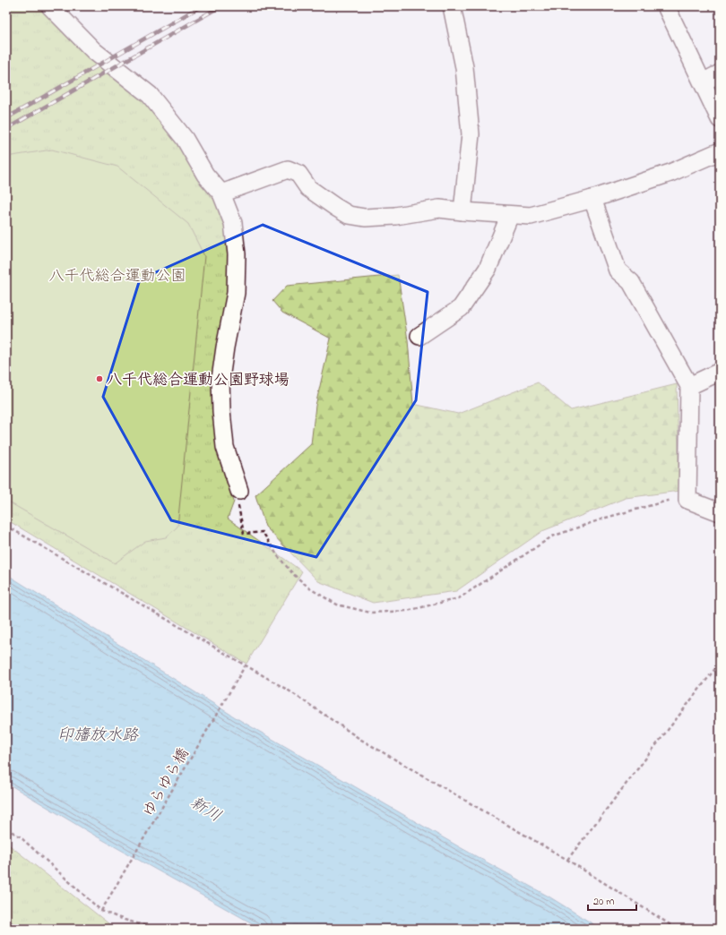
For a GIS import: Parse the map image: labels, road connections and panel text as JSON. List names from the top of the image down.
{
  "streets": {
    "path": ["ゆらゆら橋"]
  },
  "water": ["印旛放水路", "新川"],
  "parks": ["八千代総合運動公園"],
  "places": ["八千代総合運動公園野球場"],
  "scale_bar": "20 m"
}
